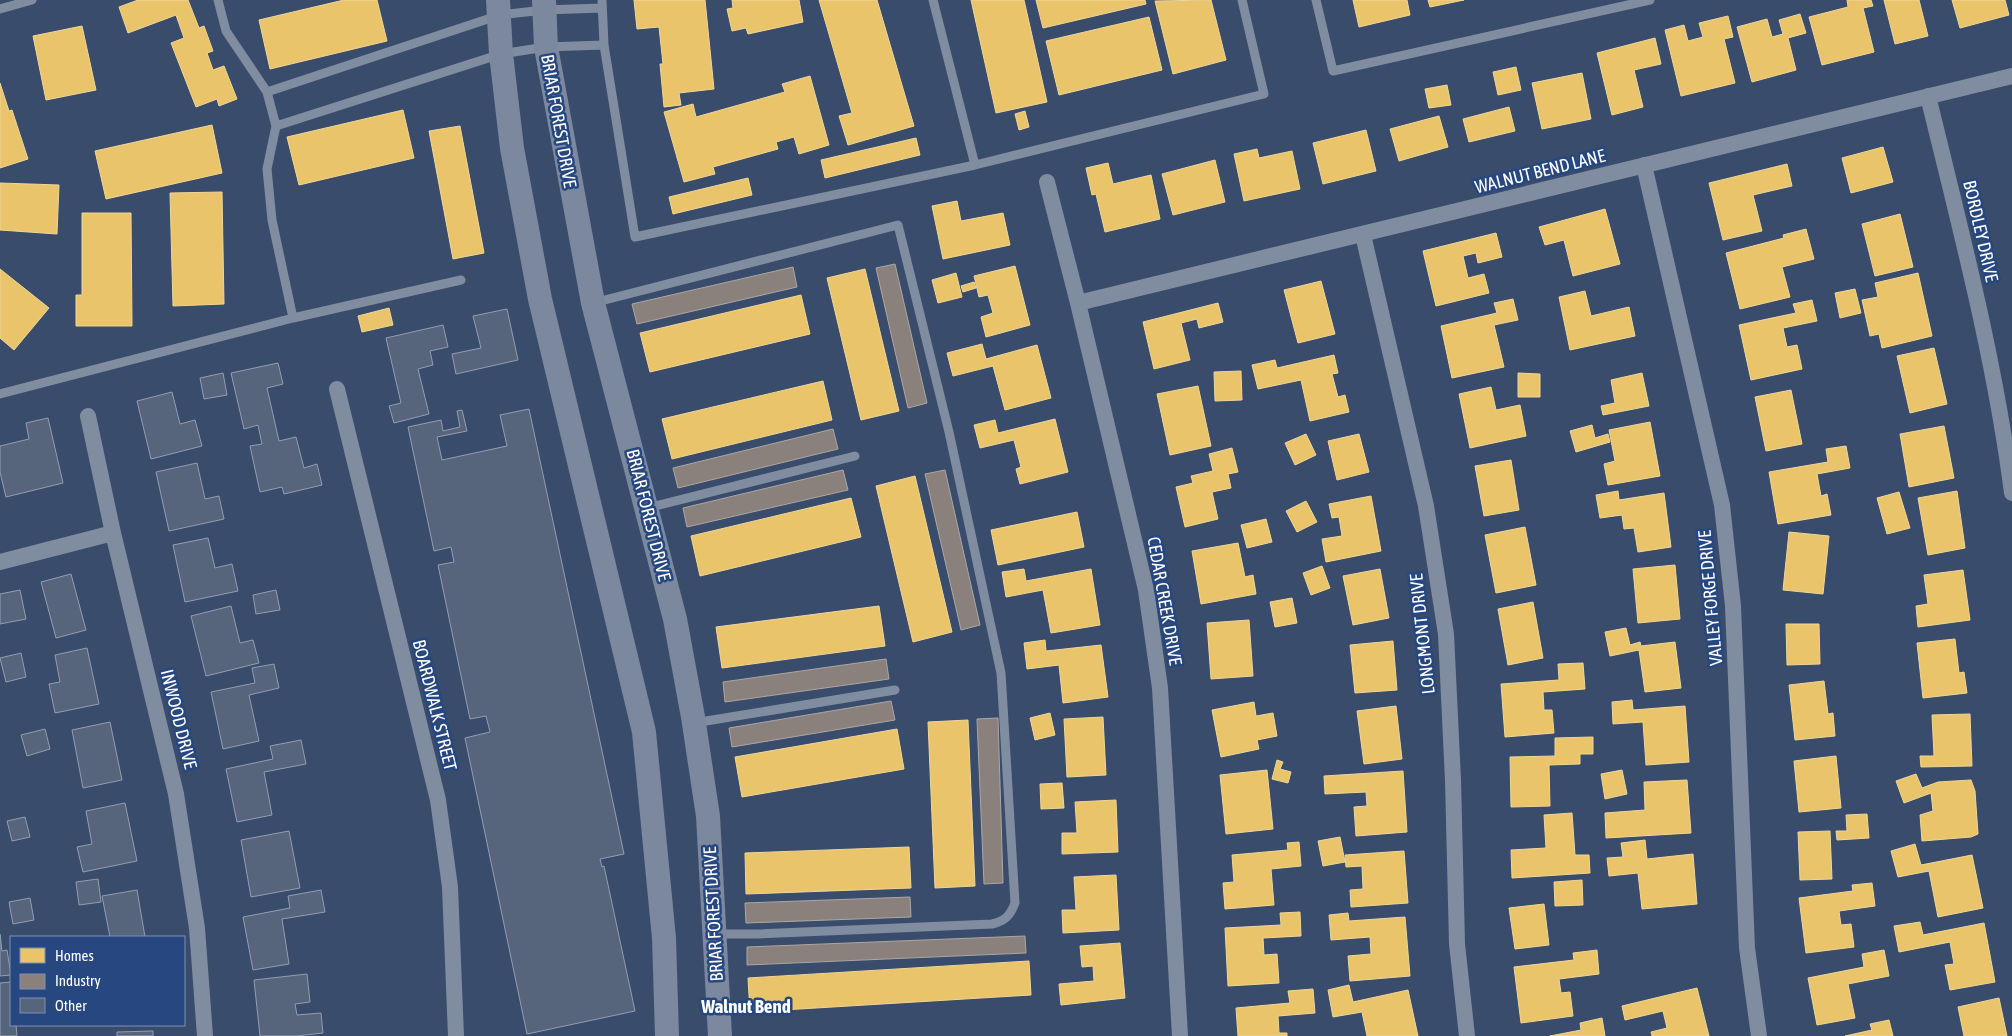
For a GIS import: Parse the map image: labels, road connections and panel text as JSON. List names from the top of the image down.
{
  "streets": {
    "main road": ["BRIAR FOREST DRIVE"],
    "street": [
      "WALNUT BEND LANE",
      "BORDLEY DRIVE",
      "VALLEY FORGE DRIVE",
      "CEDAR CREEK DRIVE",
      "LONGMONT DRIVE",
      "BOARDWALK STREET",
      "INWOOD DRIVE"
    ]
  },
  "crossings": [
    ["WALNUT BEND LANE", "BORDLEY DRIVE"],
    ["WALNUT BEND LANE", "VALLEY FORGE DRIVE"],
    ["WALNUT BEND LANE", "CEDAR CREEK DRIVE"],
    ["WALNUT BEND LANE", "LONGMONT DRIVE"]
  ],
  "districts": ["Walnut Bend"],
  "legend": ["Homes", "Industry", "Other"]
}
